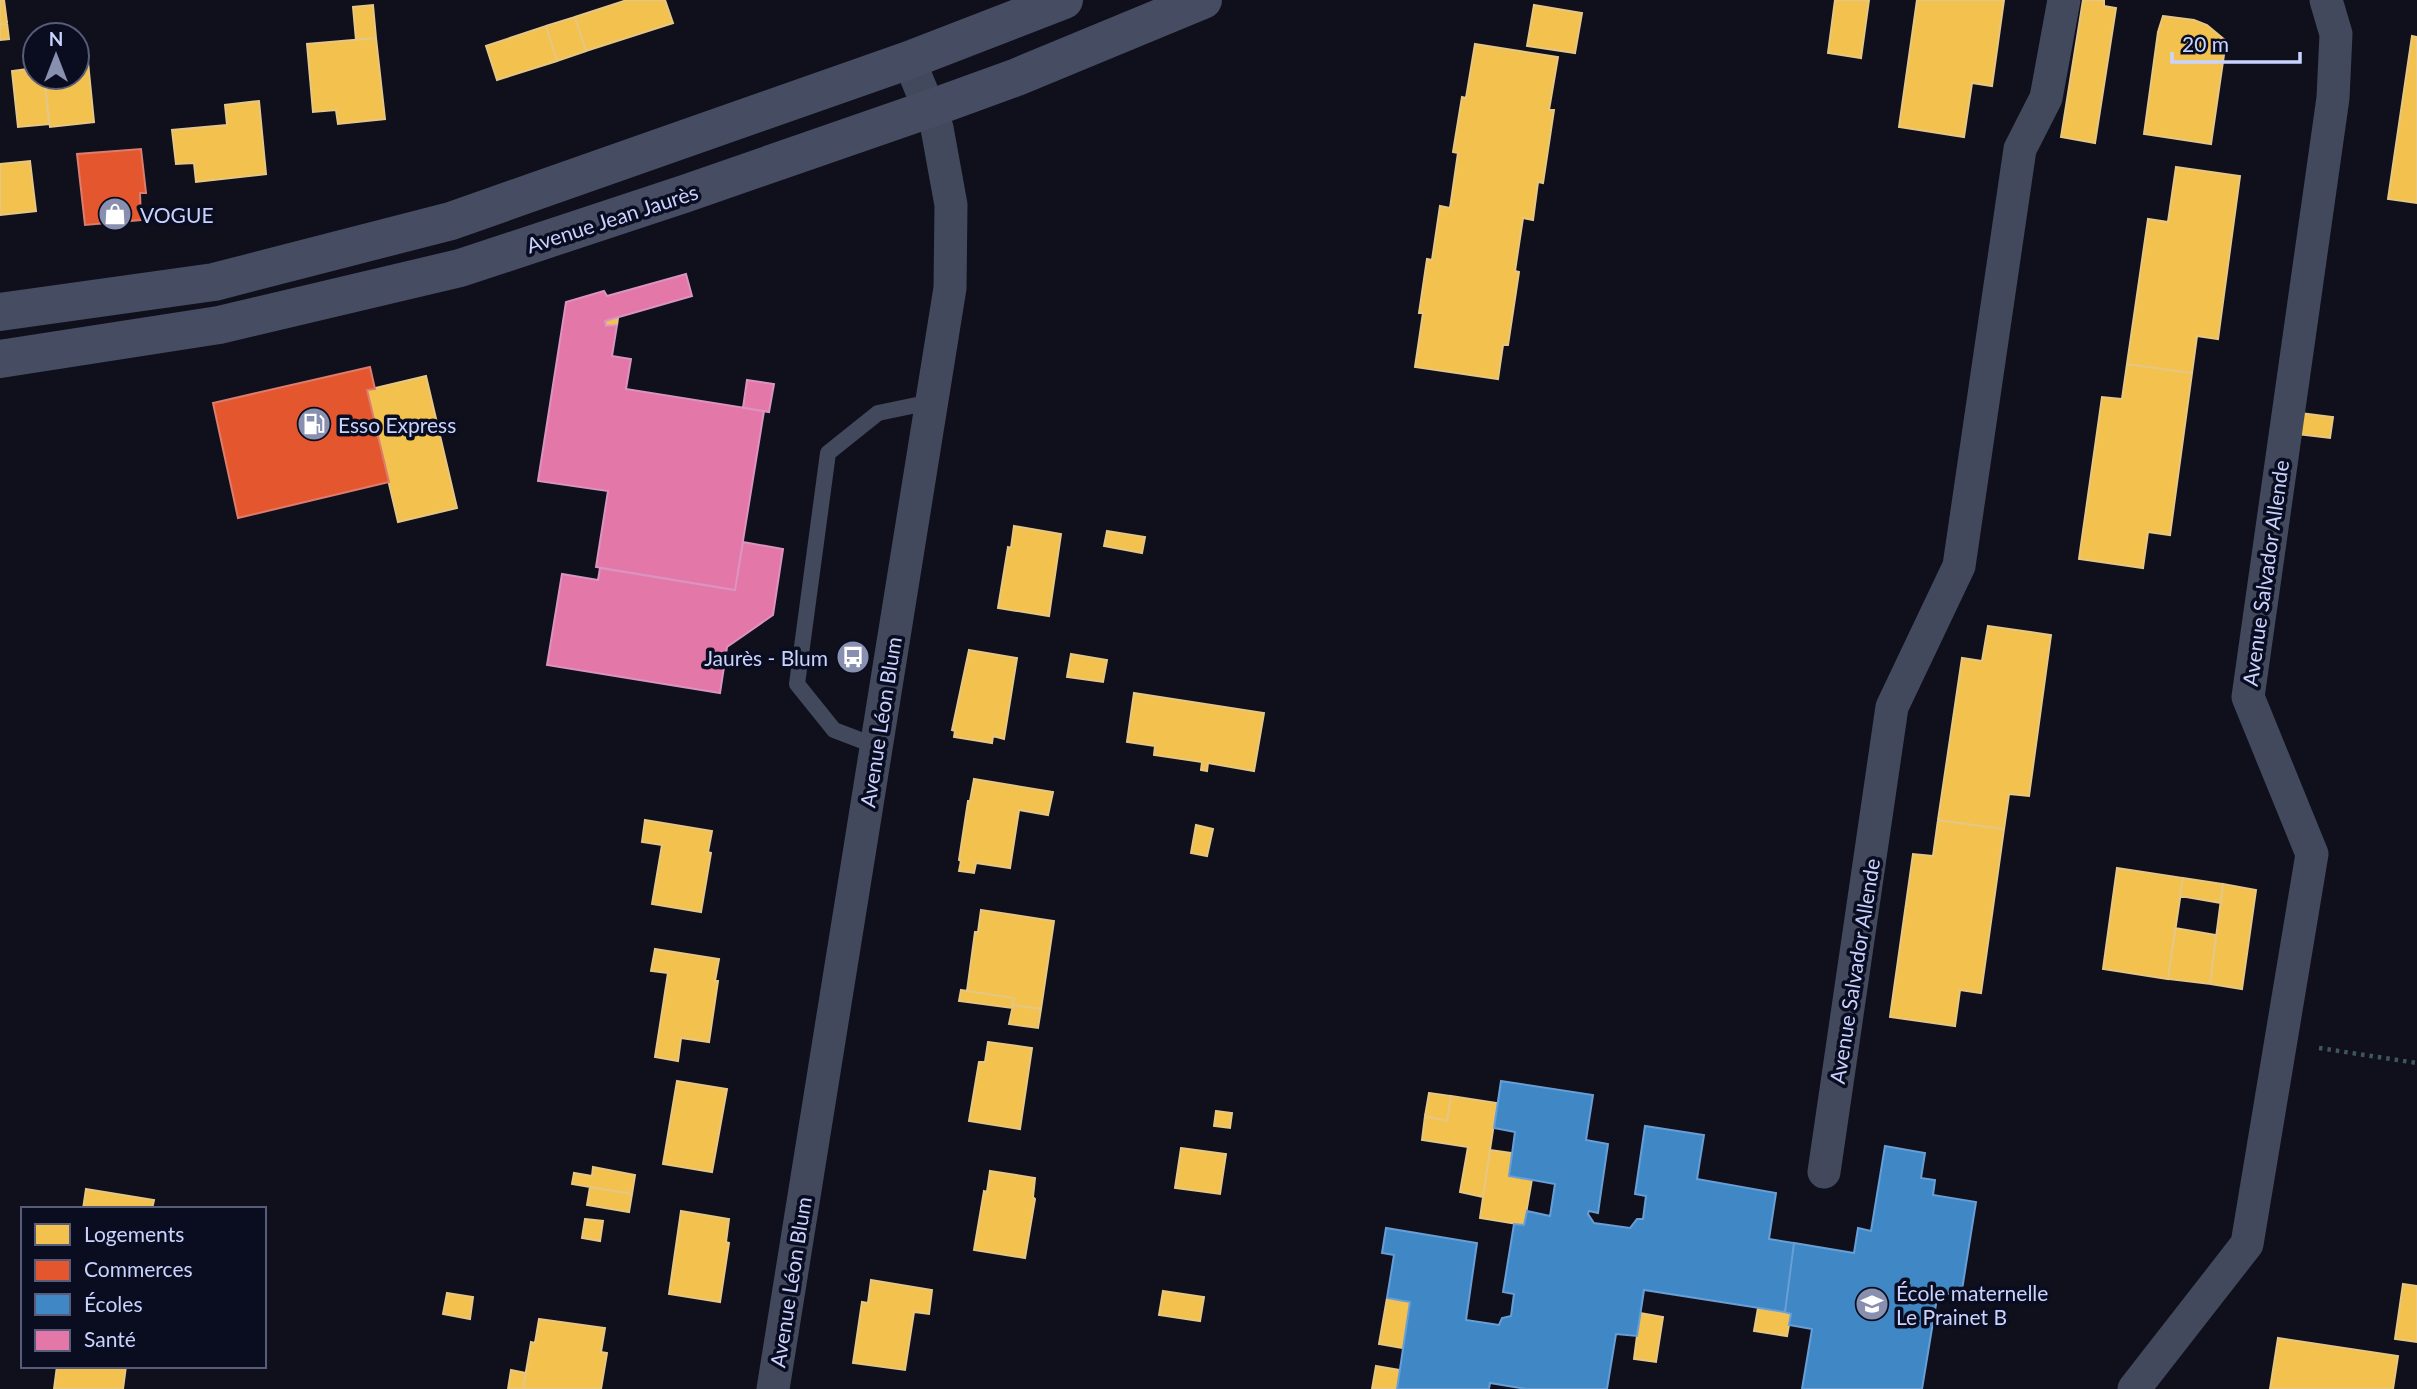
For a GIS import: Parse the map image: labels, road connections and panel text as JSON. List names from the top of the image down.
{
  "streets": {
    "main road": ["Avenue Jean Jaurès"],
    "street": ["Avenue Salvador Allende", "Avenue Léon Blum"]
  },
  "crossings": [
    ["Avenue Jean Jaurès", "Avenue Léon Blum"]
  ],
  "places": {
    "shop": ["VOGUE"],
    "fuel station": ["Esso Express"],
    "bus stop": ["Jaurès - Blum"],
    "school or university": ["École maternelle Le Prainet B"]
  },
  "legend": [
    "Logements",
    "Commerces",
    "Écoles",
    "Santé"
  ],
  "scale_bar": "20 m",
  "north": "top"
}
